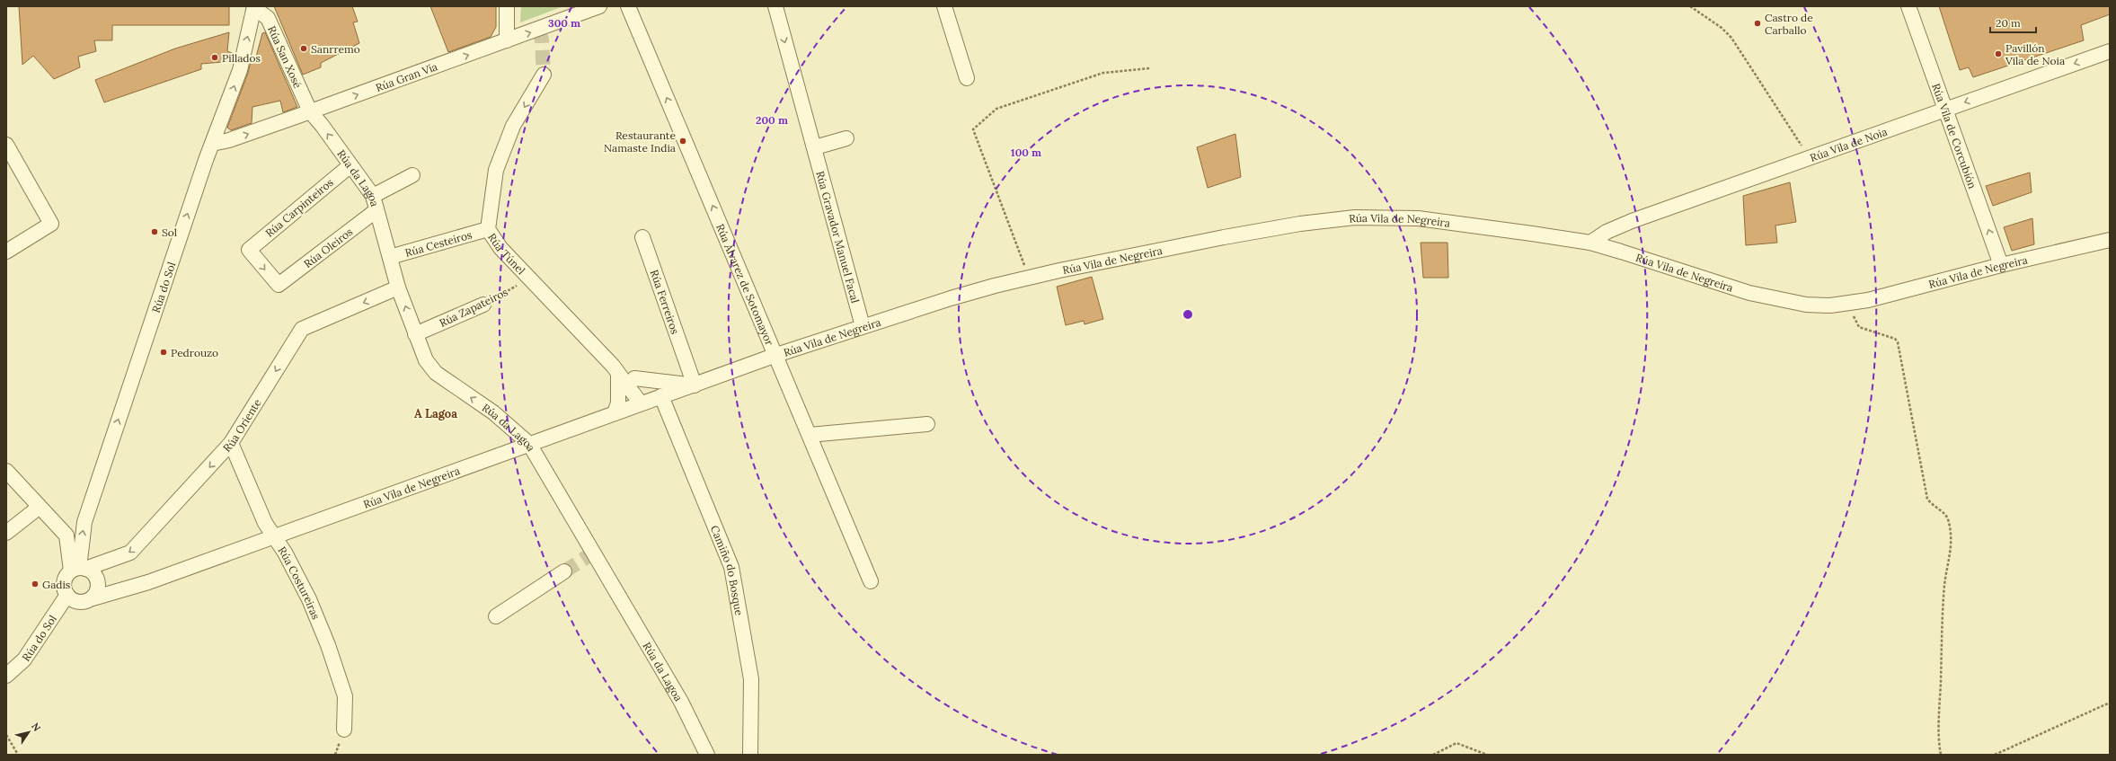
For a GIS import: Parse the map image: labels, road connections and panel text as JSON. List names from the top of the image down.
{
  "streets": {
    "street": [
      "Rúa San Xosé",
      "Rúa Gran Vía",
      "Rúa Vila de Corcubión",
      "Rúa Vila de Noia",
      "Rúa da Lagoa",
      "Rúa Carpinteiros",
      "Rúa Vila de Negreira",
      "Rúa Gravador Manuel Facal",
      "Rúa Cesteiros",
      "Rúa Oleiros",
      "Rúa Túnel",
      "Rúa Álvarez de Sotomayor",
      "Rúa do Sol",
      "Rúa Ferreiros",
      "Rúa Zapateiros",
      "Rúa Oriente",
      "Camiño do Bosque",
      "Rúa Costureiras"
    ]
  },
  "crossings": [
    ["Rúa San Xosé", "Rúa Gran Vía"],
    ["Rúa San Xosé", "Rúa da Lagoa"],
    ["Rúa San Xosé", "Rúa do Sol"],
    ["Rúa Gran Vía", "Rúa da Lagoa"],
    ["Rúa Gran Vía", "Rúa do Sol"],
    ["Rúa Vila de Corcubión", "Rúa Vila de Noia"],
    ["Rúa Vila de Corcubión", "Rúa Vila de Negreira"],
    ["Rúa Vila de Noia", "Rúa Vila de Negreira"],
    ["Rúa da Lagoa", "Rúa Carpinteiros"],
    ["Rúa da Lagoa", "Rúa Vila de Negreira"],
    ["Rúa da Lagoa", "Rúa Cesteiros"],
    ["Rúa da Lagoa", "Rúa Oleiros"],
    ["Rúa da Lagoa", "Rúa Zapateiros"],
    ["Rúa da Lagoa", "Rúa Oriente"],
    ["Rúa Carpinteiros", "Rúa Oleiros"],
    ["Rúa Vila de Negreira", "Rúa Gravador Manuel Facal"],
    ["Rúa Vila de Negreira", "Rúa Túnel"],
    ["Rúa Vila de Negreira", "Rúa Álvarez de Sotomayor"],
    ["Rúa Vila de Negreira", "Rúa do Sol"],
    ["Rúa Vila de Negreira", "Rúa Ferreiros"],
    ["Rúa Vila de Negreira", "Rúa Oriente"],
    ["Rúa Vila de Negreira", "Camiño do Bosque"],
    ["Rúa Vila de Negreira", "Rúa Costureiras"],
    ["Rúa Cesteiros", "Rúa Túnel"],
    ["Rúa Túnel", "Rúa Zapateiros"],
    ["Rúa Túnel", "Camiño do Bosque"],
    ["Rúa do Sol", "Rúa Oriente"],
    ["Rúa Oriente", "Rúa Costureiras"]
  ],
  "one_way": [
    "Rúa Gran Vía",
    "Rúa Vila de Corcubión",
    "Rúa da Lagoa",
    "Rúa Gravador Manuel Facal",
    "Rúa Túnel",
    "Rúa Álvarez de Sotomayor",
    "Rúa do Sol",
    "Rúa Oriente"
  ],
  "districts": ["A Lagoa"],
  "places": [
    "Castro de Carballo",
    "Sanrremo",
    "Pavillón Vila de Noia",
    "Pillados",
    "Restaurante Namaste India",
    "Sol",
    "Pedrouzo",
    "Gadis"
  ],
  "scale_bar": "20 m",
  "north": "top right",
  "rings": ["300 m", "200 m", "100 m"]
}
